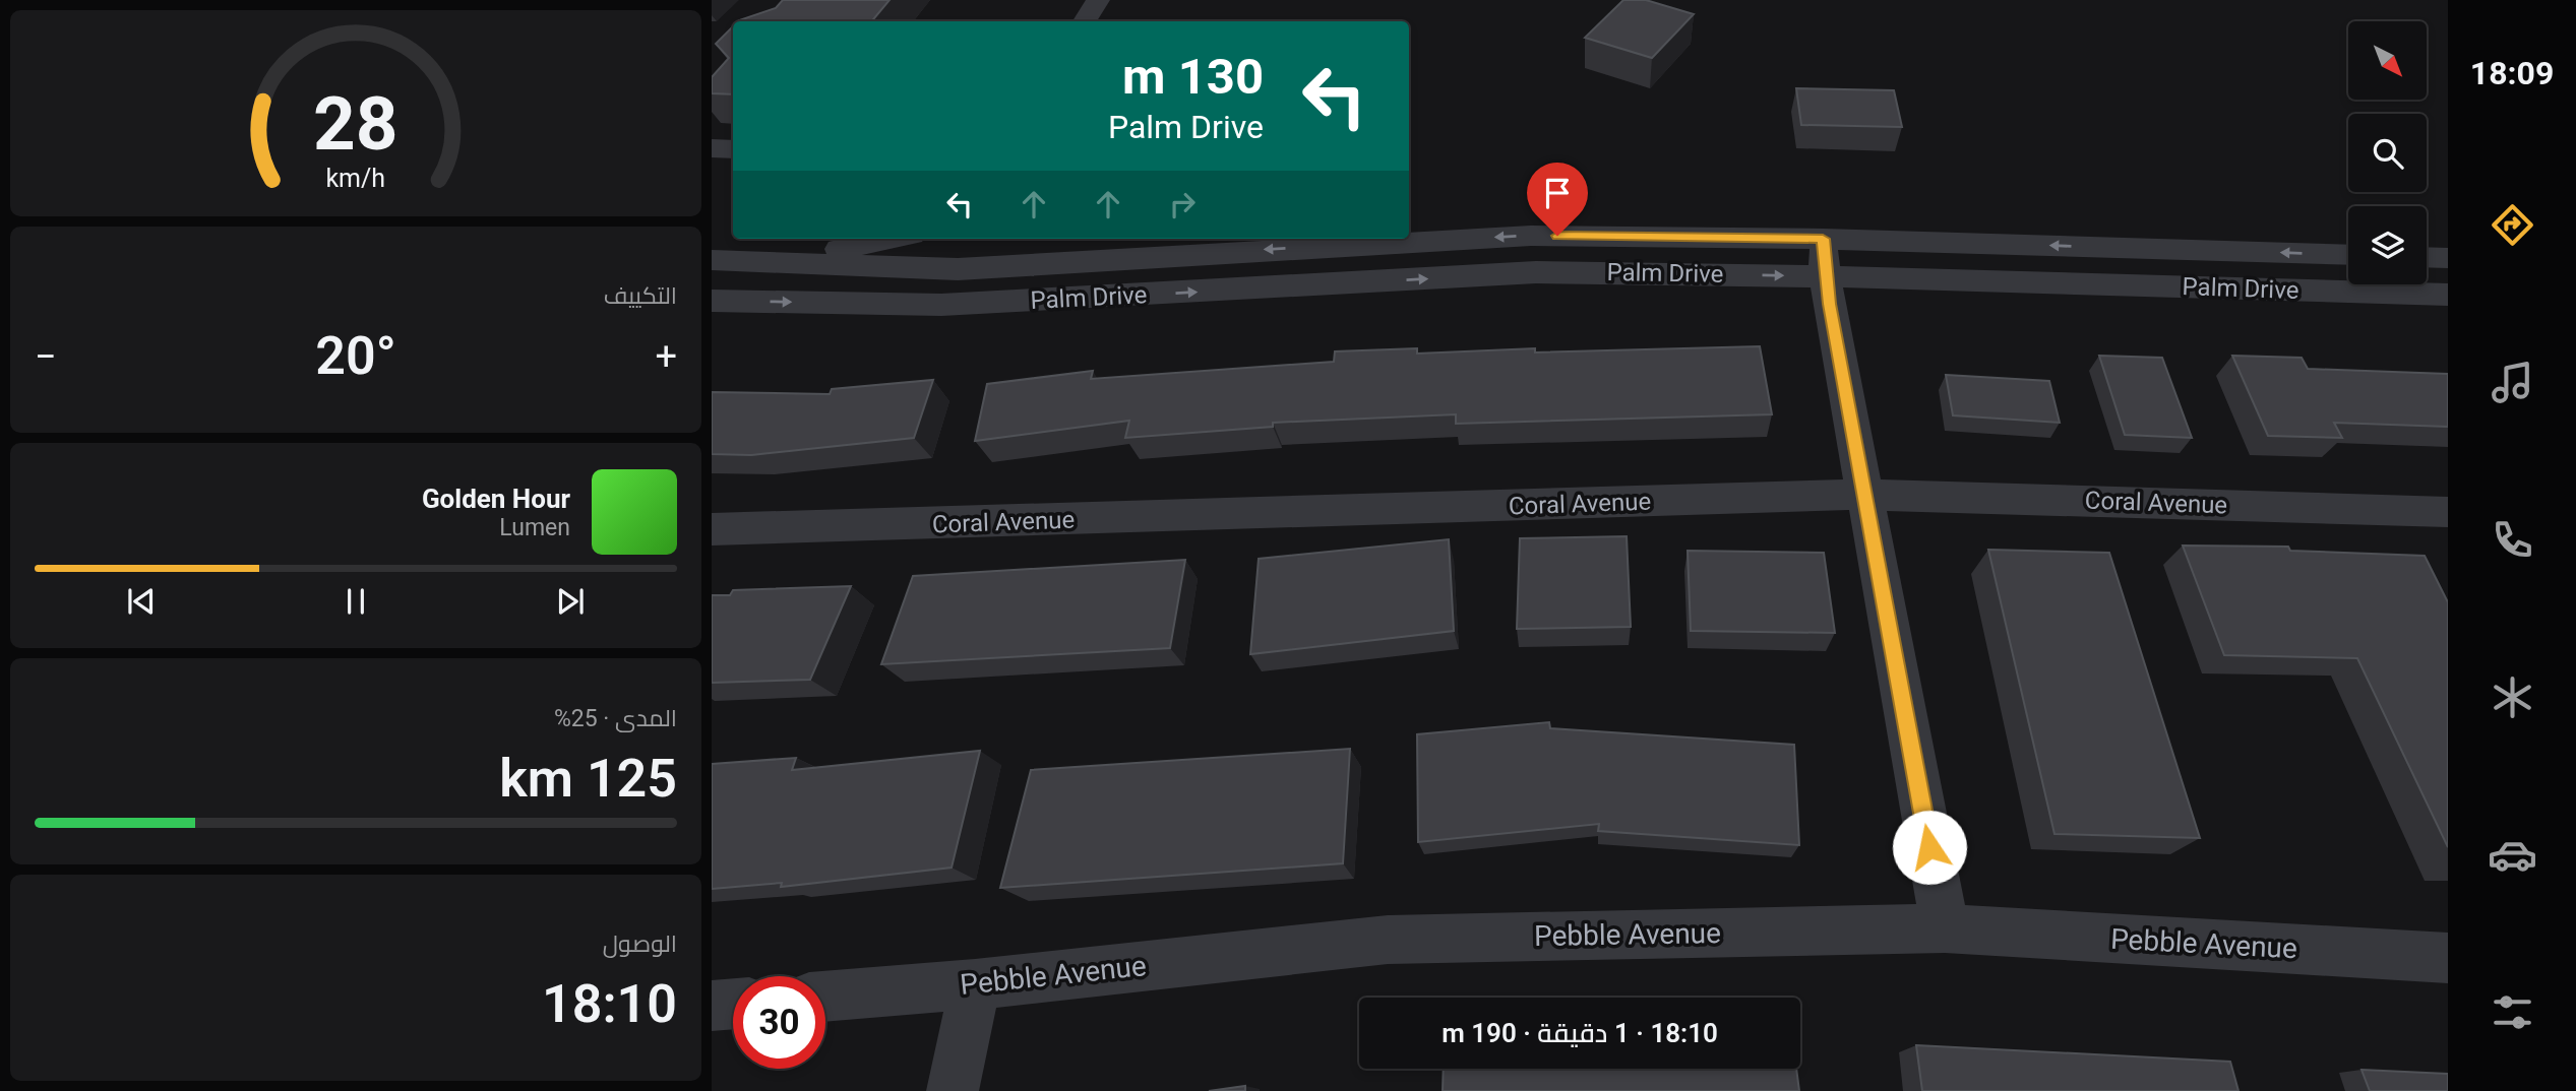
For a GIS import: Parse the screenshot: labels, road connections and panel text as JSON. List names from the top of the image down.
{
  "streets": {
    "street": ["Palm Drive", "Coral Avenue", "Pebble Avenue"]
  },
  "north": "bottom right",
  "page": {
    "tabs": "18:09",
    "turn": ["130 m", "Palm Drive"],
    "tile": [
      "التكييف",
      ["المدى · 25%", "125 km"],
      ["الوصول", "18:10"]
    ],
    "heat": ["−", "20°", "+"],
    "song": ["Golden Hour", "Lumen"],
    "limit": "30",
    "trip": "18:10 · 1 دقيقة · 190 m",
    "gauge": ["28", "km/h"]
  }
}
